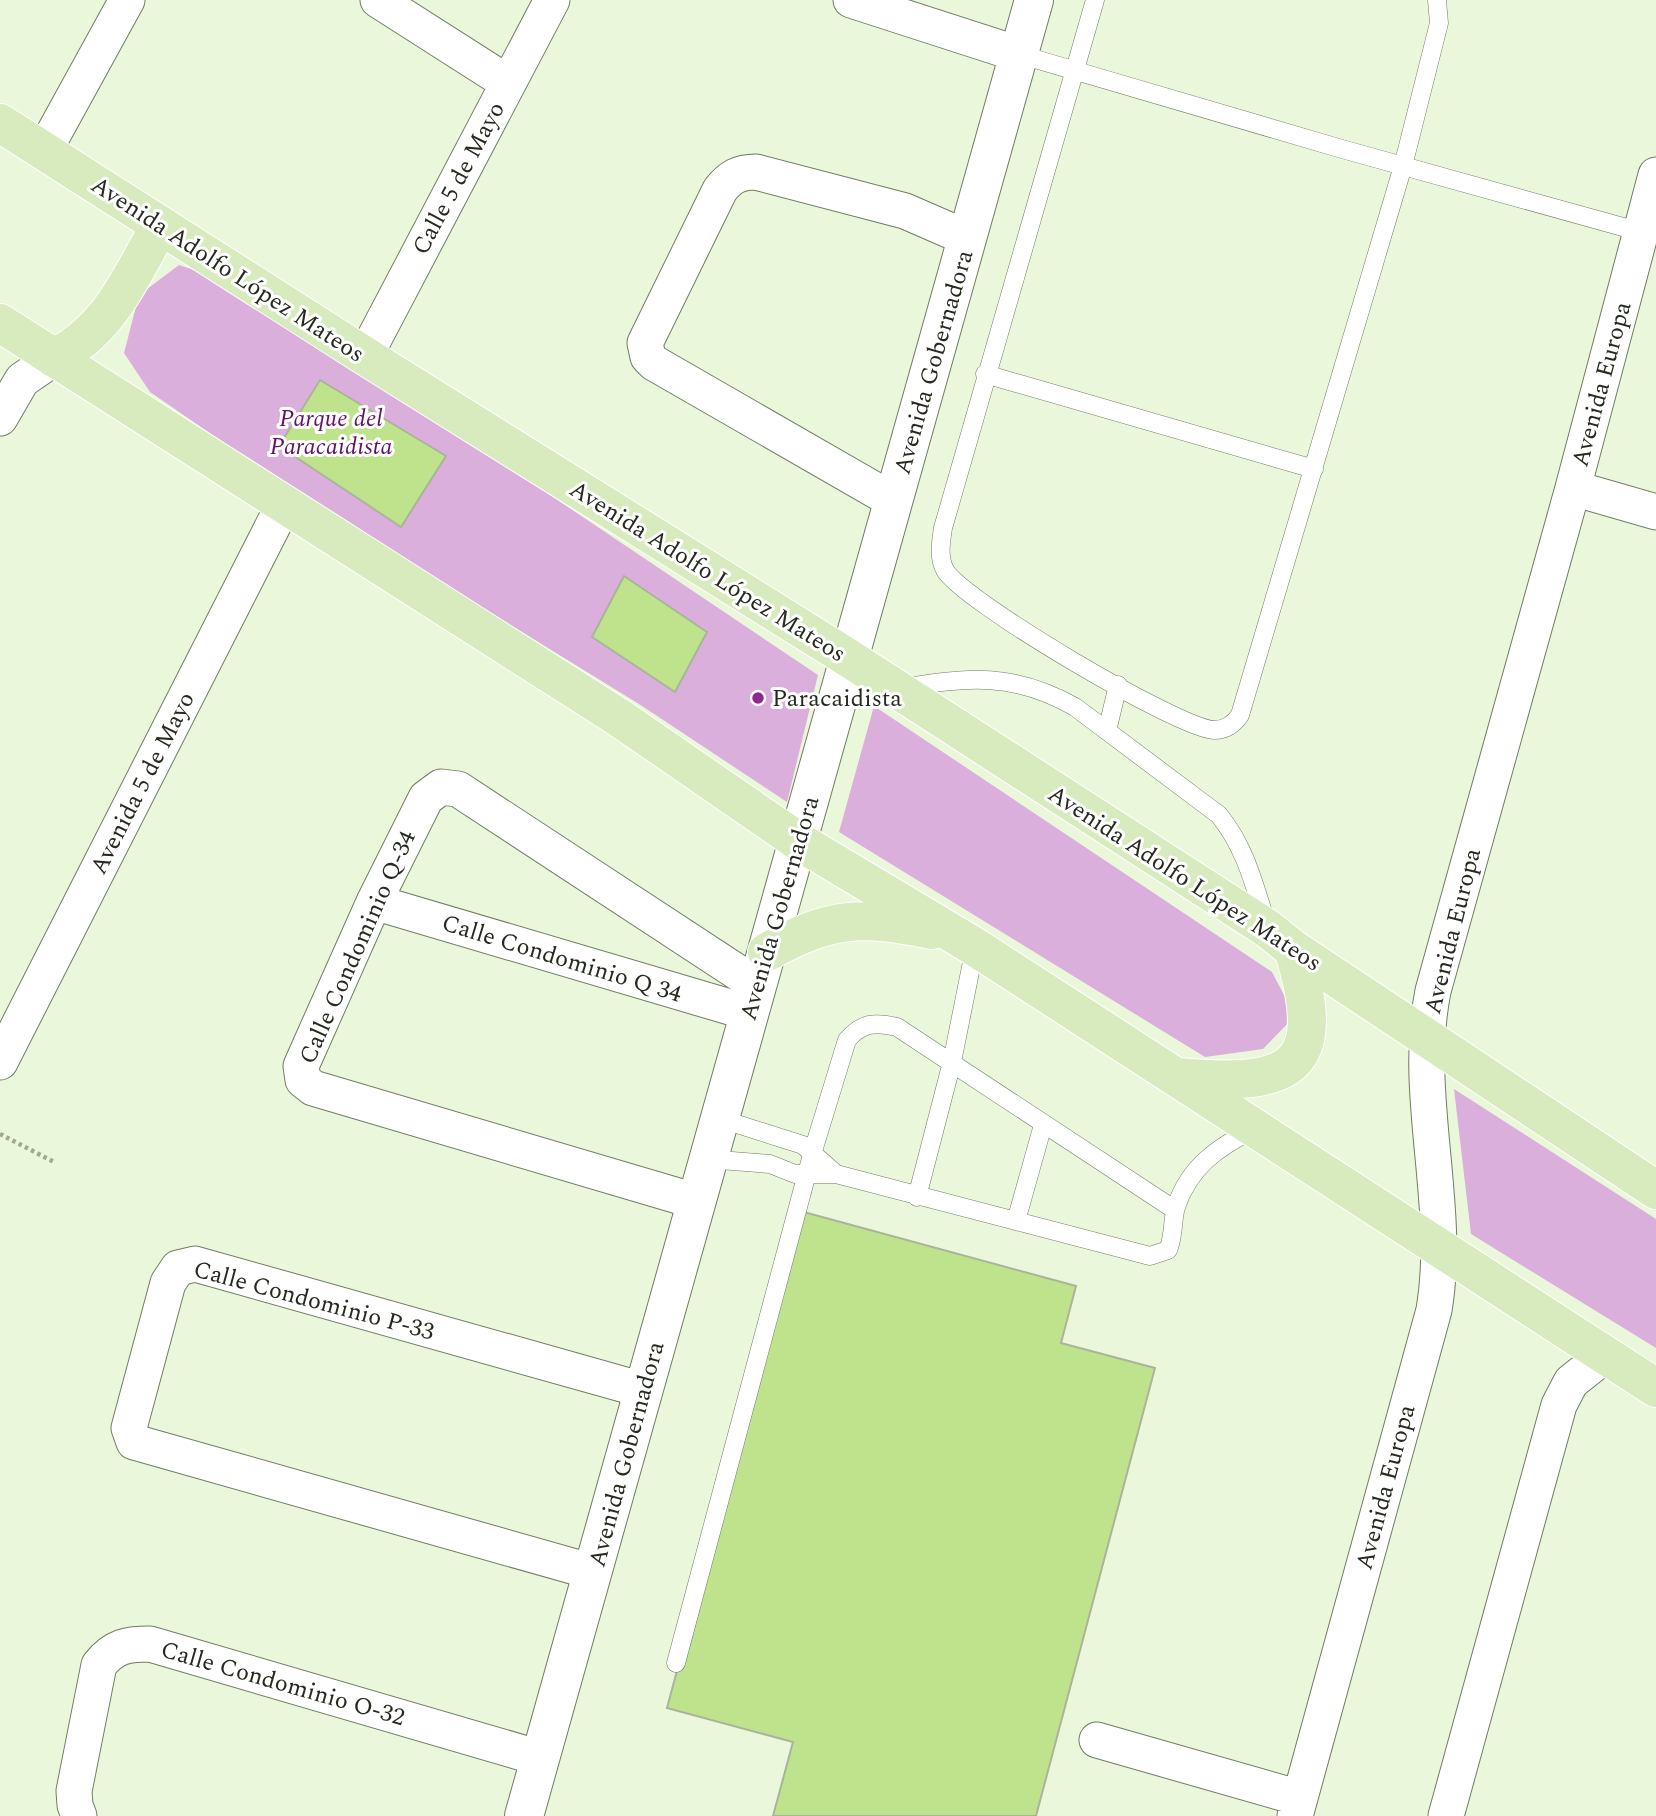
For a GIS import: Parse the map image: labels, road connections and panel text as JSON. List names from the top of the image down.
{
  "streets": {
    "main road": ["Avenida Adolfo López Mateos"],
    "street": [
      "Calle 5 de Mayo",
      "Avenida Gobernadora",
      "Avenida Europa",
      "Avenida 5 de Mayo",
      "Calle Condominio Q-34",
      "Calle Condominio Q 34",
      "Calle Condominio P-33",
      "Calle Condominio O-32"
    ]
  },
  "crossings": [
    ["Calle 5 de Mayo", "Avenida Adolfo López Mateos"],
    ["Avenida Adolfo López Mateos", "Avenida Gobernadora"],
    ["Avenida Adolfo López Mateos", "Avenida Europa"],
    ["Avenida Gobernadora", "Calle Condominio Q-34"],
    ["Avenida Gobernadora", "Calle Condominio Q 34"],
    ["Avenida Gobernadora", "Calle Condominio P-33"],
    ["Avenida Gobernadora", "Calle Condominio O-32"],
    ["Calle Condominio Q-34", "Calle Condominio Q 34"]
  ],
  "parks": ["Parque del Paracaidista"],
  "places": ["Paracaidista"]
}
